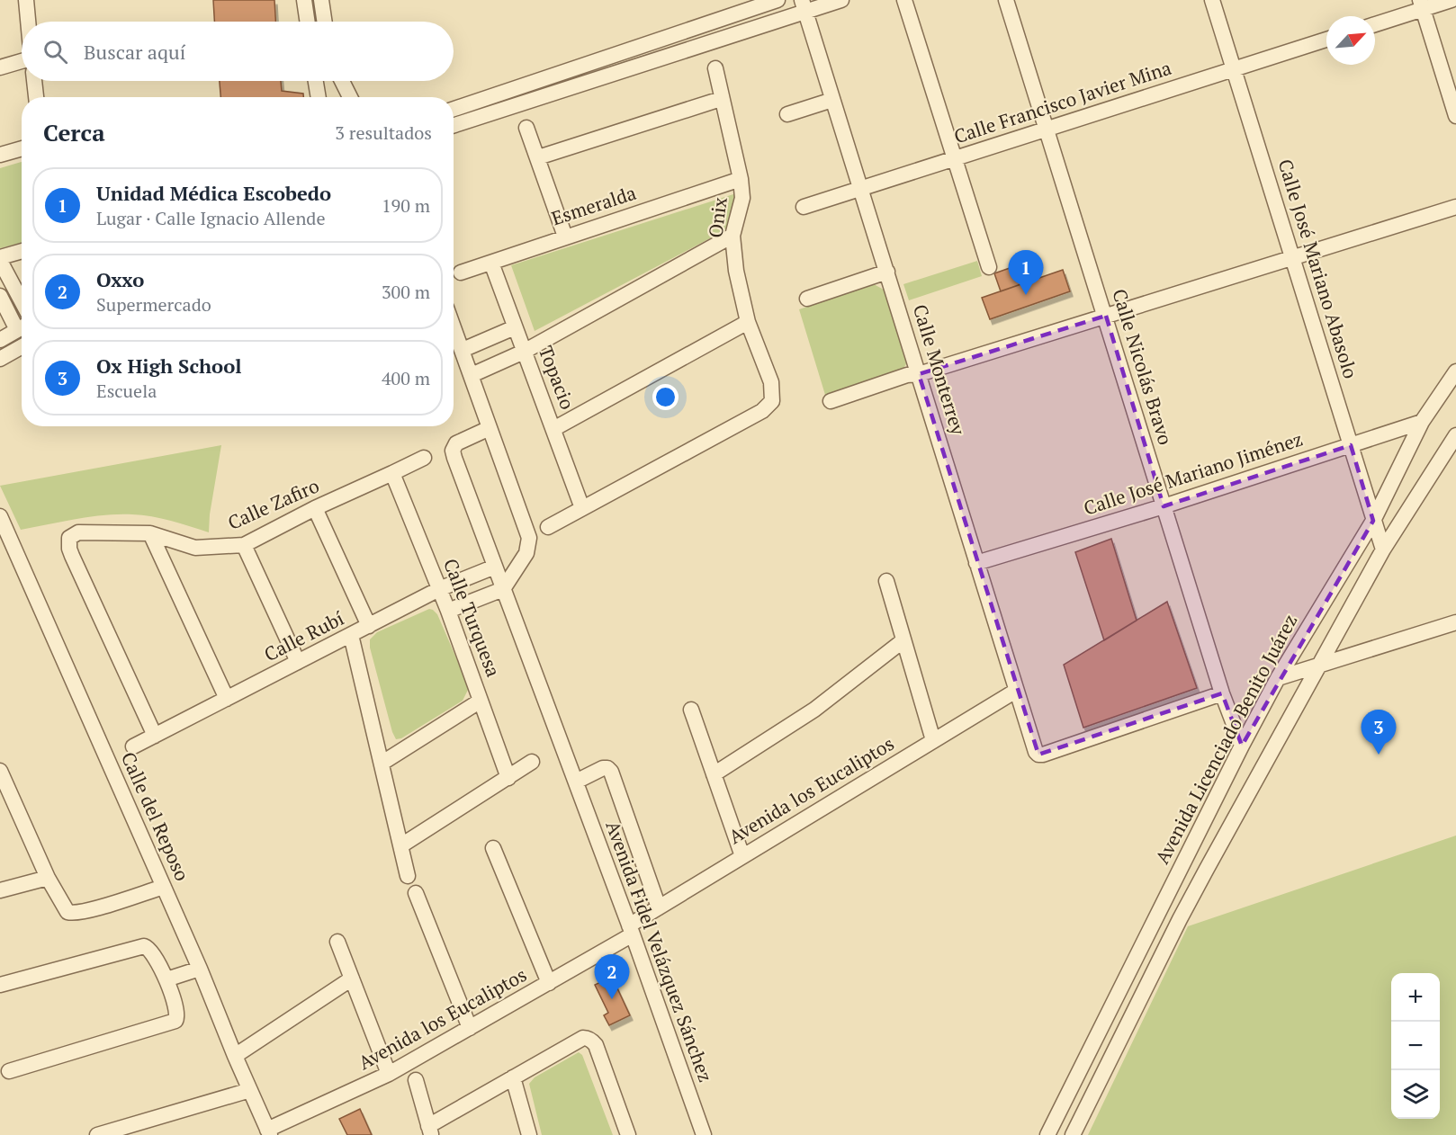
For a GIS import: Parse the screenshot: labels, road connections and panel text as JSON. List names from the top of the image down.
{
  "streets": {
    "street": [
      "Calle Francisco Javier Mina",
      "Esmeralda",
      "Onix",
      "Calle José Mariano Abasolo",
      "Calle Nicolás Bravo",
      "Calle Monterrey",
      "Topacio",
      "Calle José Mariano Jiménez",
      "Calle Zafiro",
      "Calle Turquesa",
      "Calle Rubí",
      "Avenida Licenciado Benito Juárez",
      "Avenida los Eucaliptos",
      "Calle del Reposo",
      "Avenida Fidel Velázquez Sánchez"
    ]
  },
  "crossings": [
    ["Calle Francisco Javier Mina", "Calle José Mariano Abasolo"],
    ["Calle Francisco Javier Mina", "Calle Nicolás Bravo"],
    ["Calle Francisco Javier Mina", "Calle Monterrey"],
    ["Esmeralda", "Onix"],
    ["Esmeralda", "Topacio"],
    ["Onix", "Topacio"],
    ["Calle José Mariano Abasolo", "Calle José Mariano Jiménez"],
    ["Calle José Mariano Abasolo", "Avenida Licenciado Benito Juárez"],
    ["Calle Nicolás Bravo", "Calle Monterrey"],
    ["Calle Nicolás Bravo", "Calle José Mariano Jiménez"],
    ["Calle Nicolás Bravo", "Avenida Licenciado Benito Juárez"],
    ["Calle Monterrey", "Calle José Mariano Jiménez"],
    ["Calle Monterrey", "Avenida los Eucaliptos"],
    ["Calle José Mariano Jiménez", "Avenida Licenciado Benito Juárez"],
    ["Calle Zafiro", "Calle Turquesa"],
    ["Calle Zafiro", "Calle Rubí"],
    ["Calle Turquesa", "Calle Rubí"],
    ["Calle Rubí", "Avenida Fidel Velázquez Sánchez"],
    ["Avenida los Eucaliptos", "Calle del Reposo"],
    ["Avenida los Eucaliptos", "Avenida Fidel Velázquez Sánchez"]
  ],
  "north": "top right",
  "page": {
    "search": "Buscar aquí",
    "heading": ["Cerca", "3 resultados"],
    "list": [
      {
        "mark": "1",
        "name": "Unidad Médica Escobedo",
        "note": "Lugar · Calle Ignacio Allende",
        "value": "190 m"
      },
      {
        "mark": "2",
        "name": "Oxxo",
        "note": "Supermercado",
        "value": "300 m"
      },
      {
        "mark": "3",
        "name": "Ox High School",
        "note": "Escuela",
        "value": "400 m"
      }
    ],
    "pins": ["1", "3", "2"],
    "map_buttons": ["+", "−"]
  }
}
